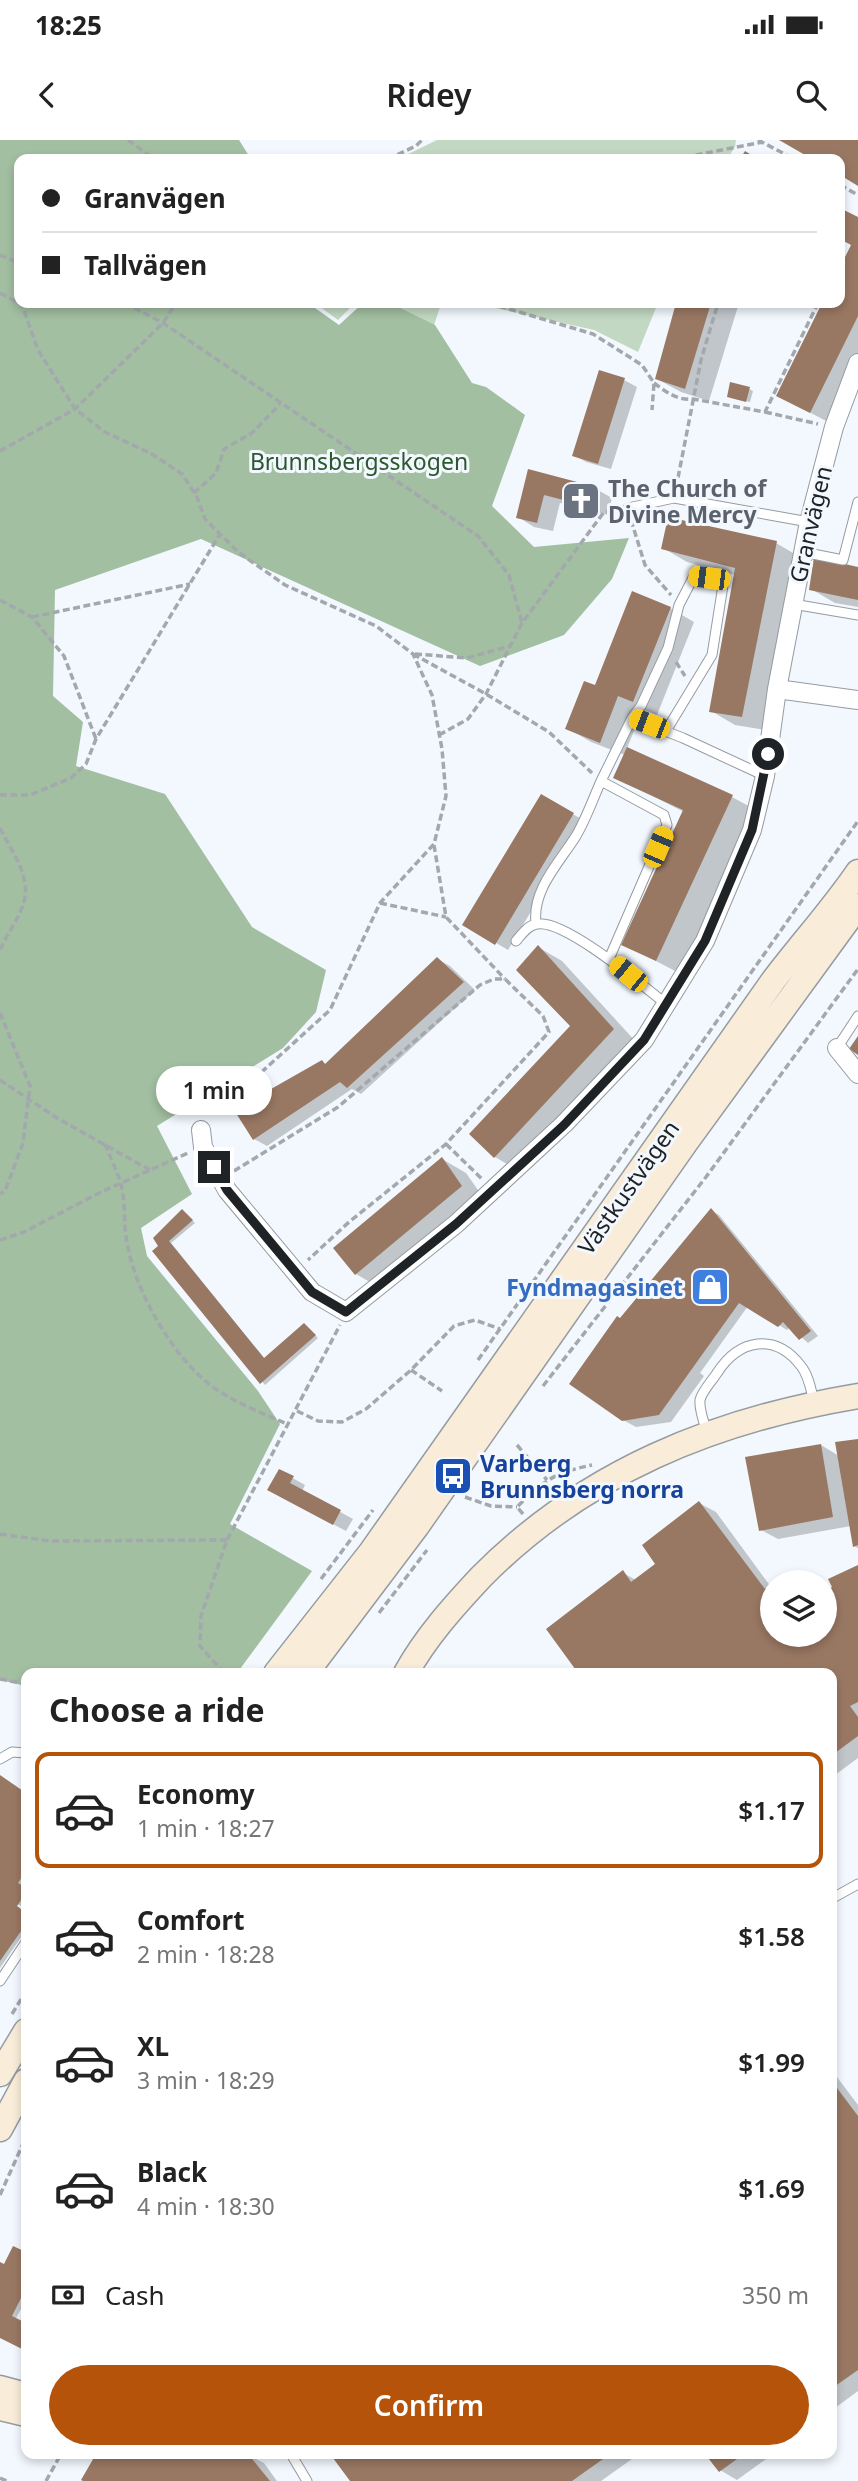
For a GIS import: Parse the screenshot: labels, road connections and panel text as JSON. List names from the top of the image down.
{
  "streets": {
    "street": ["Granvägen", "Västkustvägen"]
  },
  "parks": ["Brunnsbergsskogen"],
  "places": {
    "church": ["The Church of Divine Mercy"],
    "shop": ["Fyndmagasinet"],
    "bus stop": ["Varberg Brunnsberg norra"]
  },
  "page": {
    "status": "18:25",
    "header": "Ridey",
    "banner": ["Granvägen", "Tallvägen"],
    "bubble": "1 min",
    "heading": "Choose a ride",
    "list": [
      {
        "name": "Economy",
        "note": "1 min · 18:27",
        "value": "$1.17"
      },
      {
        "name": "Comfort",
        "note": "2 min · 18:28",
        "value": "$1.58"
      },
      {
        "name": "XL",
        "note": "3 min · 18:29",
        "value": "$1.99"
      },
      {
        "name": "Black",
        "note": "4 min · 18:30",
        "value": "$1.69"
      }
    ],
    "pay": ["Cash", "350 m"],
    "buttons": "Confirm"
  }
}
